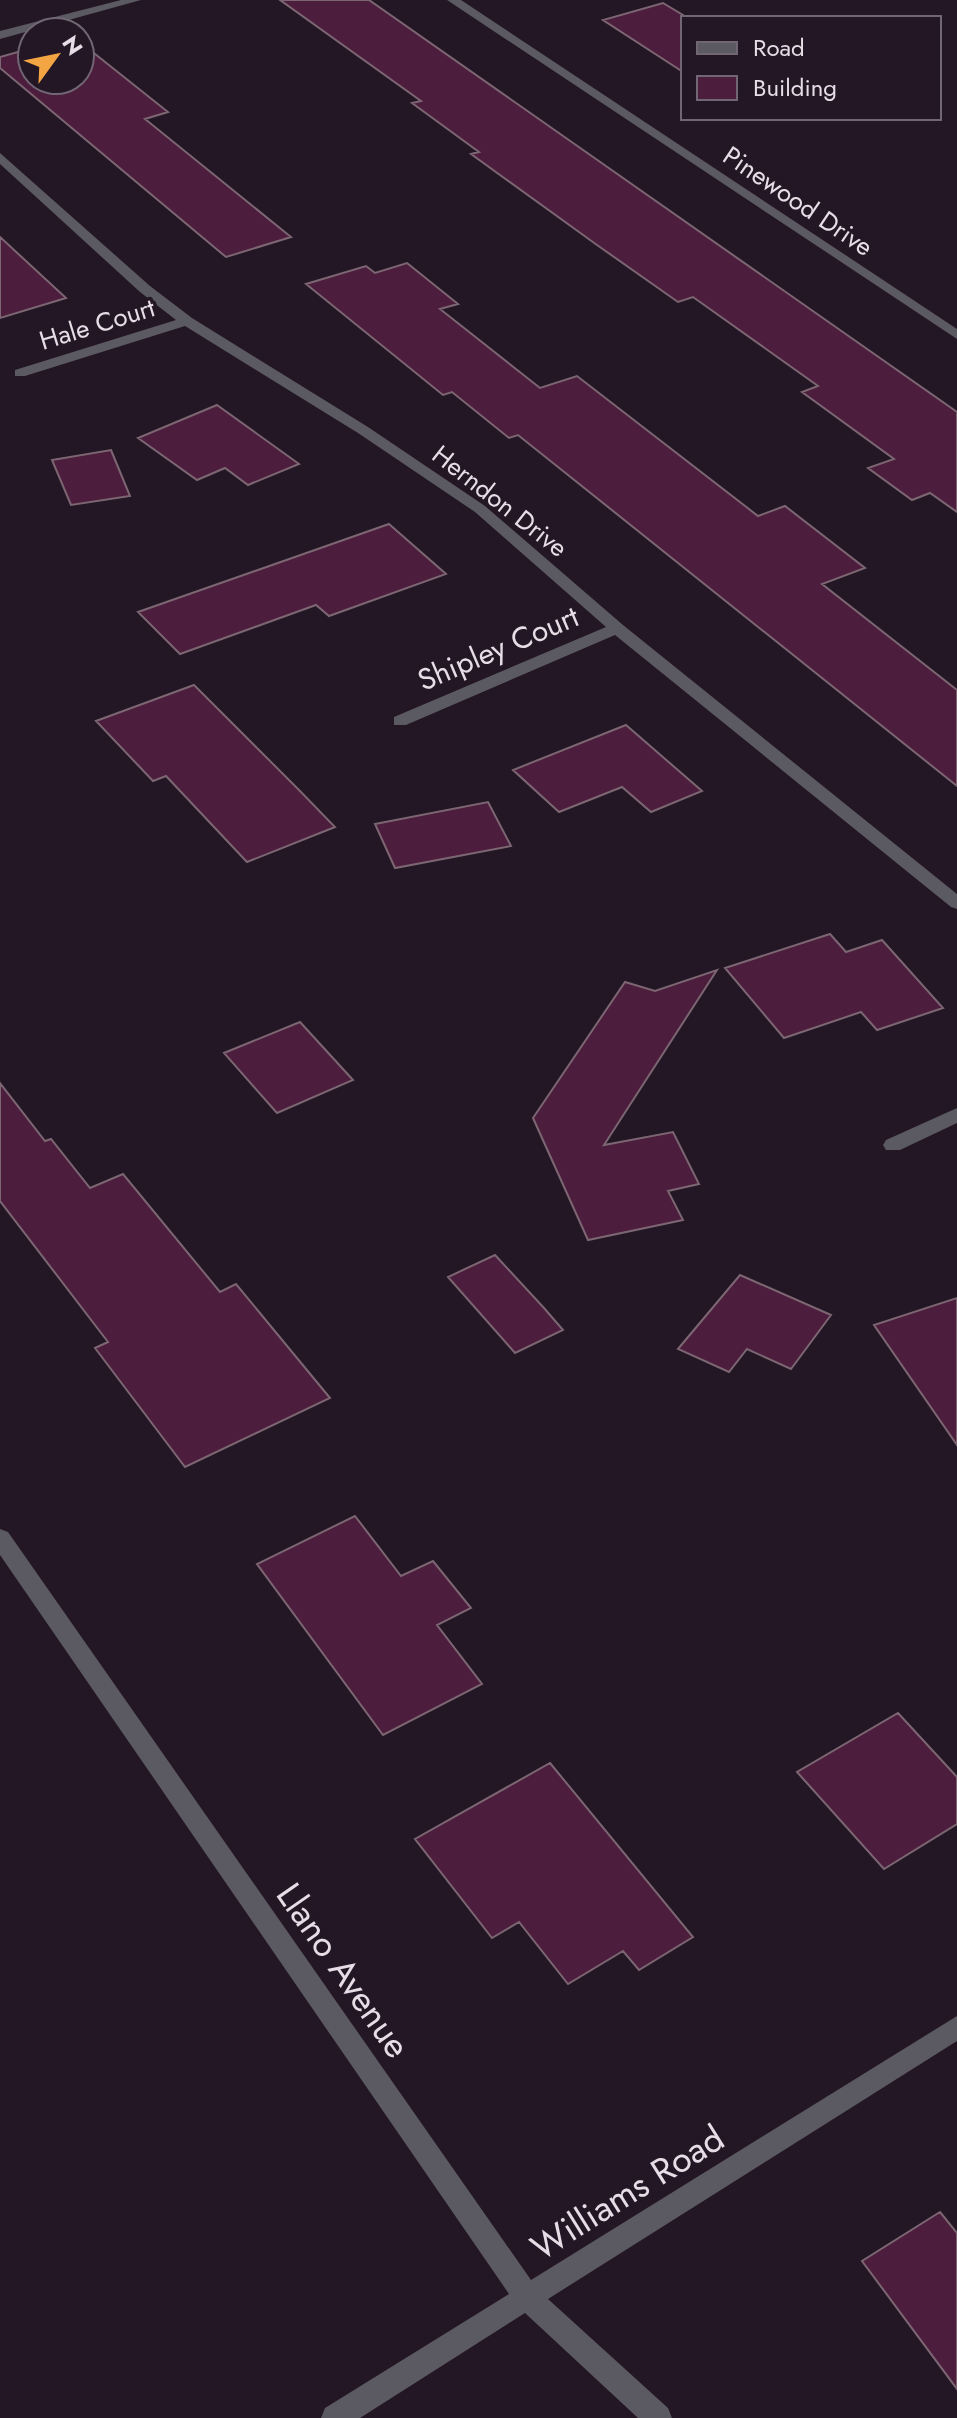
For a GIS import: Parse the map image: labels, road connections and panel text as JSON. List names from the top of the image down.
{
  "streets": {
    "street": [
      "Pinewood Drive",
      "Hale Court",
      "Herndon Drive",
      "Shipley Court",
      "Llano Avenue",
      "Williams Road"
    ]
  },
  "crossings": [
    ["Hale Court", "Herndon Drive"],
    ["Herndon Drive", "Shipley Court"],
    ["Llano Avenue", "Williams Road"]
  ],
  "legend": ["Road", "Building"],
  "north": "top right"
}
